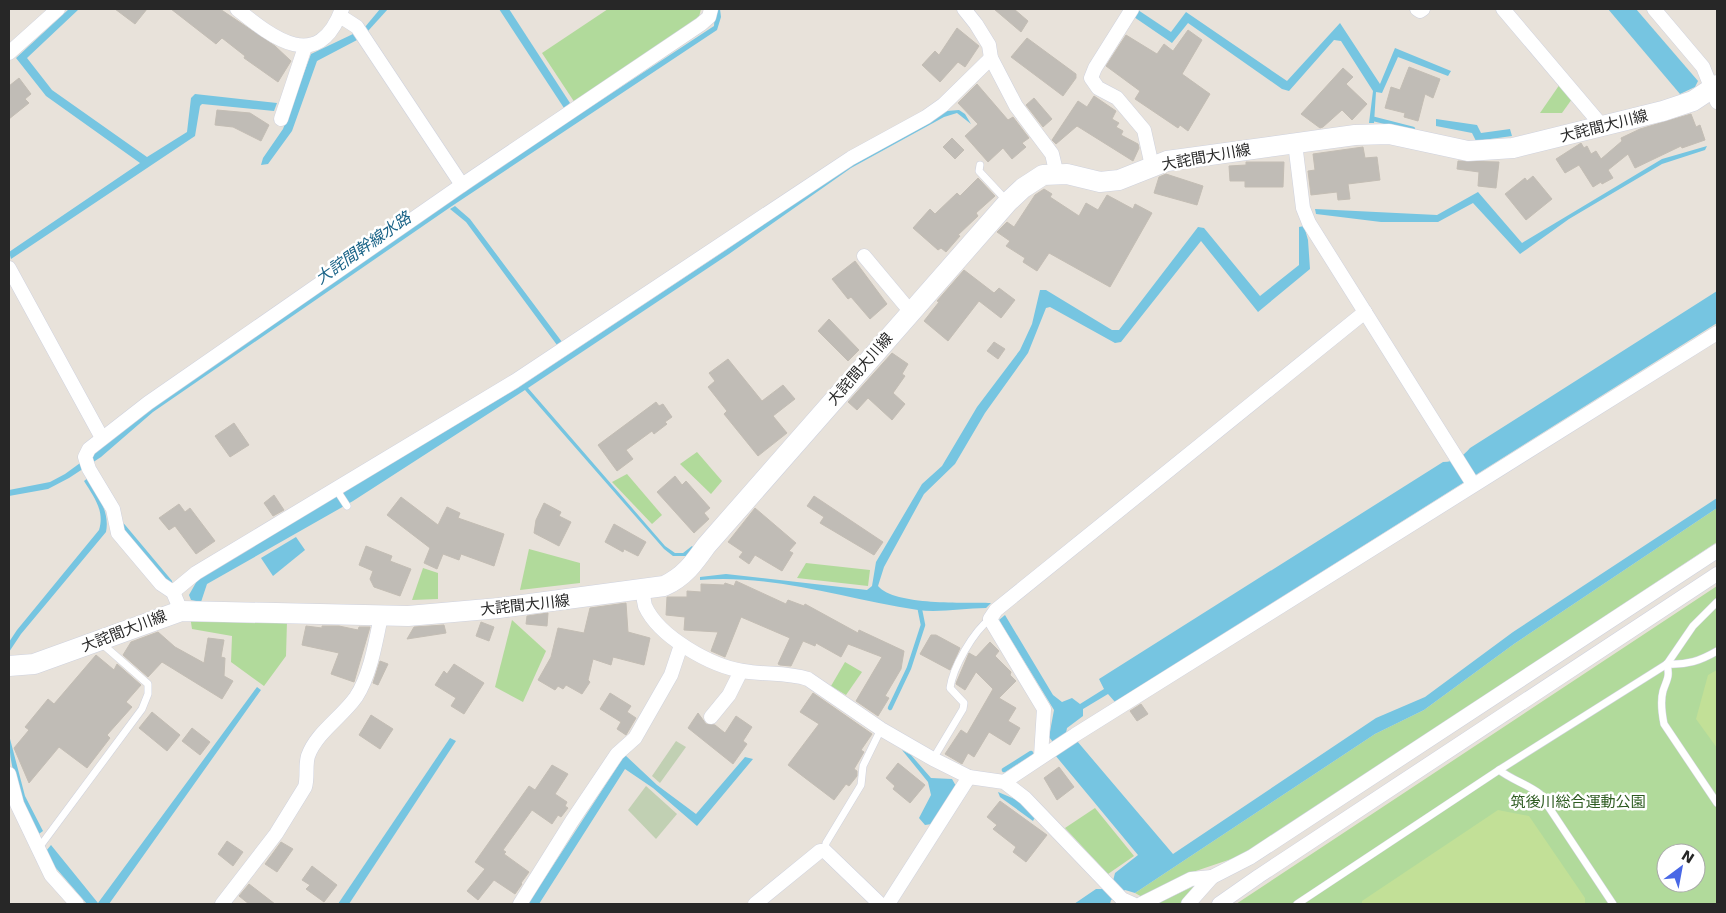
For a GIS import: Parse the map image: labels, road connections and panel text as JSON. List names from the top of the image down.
{
  "streets": {
    "main road": ["大詫間大川線"]
  },
  "water": ["大詫間幹線水路"],
  "parks": ["筑後川総合運動公園"],
  "north": "top right"
}
